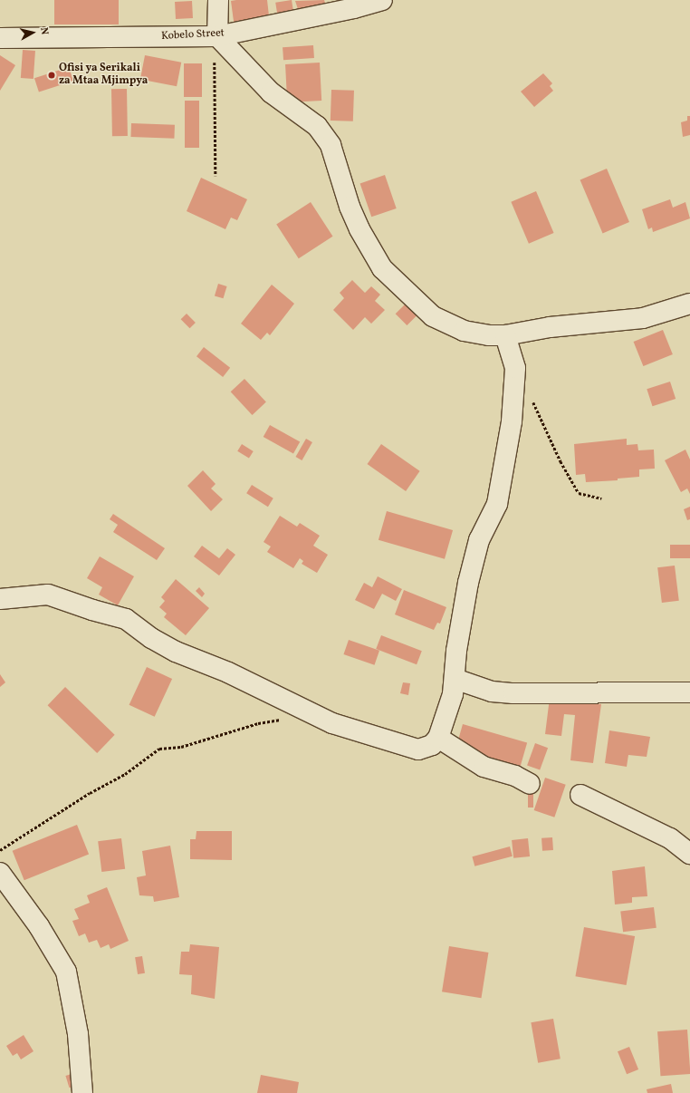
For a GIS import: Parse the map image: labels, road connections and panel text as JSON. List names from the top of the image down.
{
  "streets": {
    "street": ["Kobelo Street"]
  },
  "places": ["Ofisi ya Serikali za Mtaa Mjimpya"],
  "north": "right"
}
